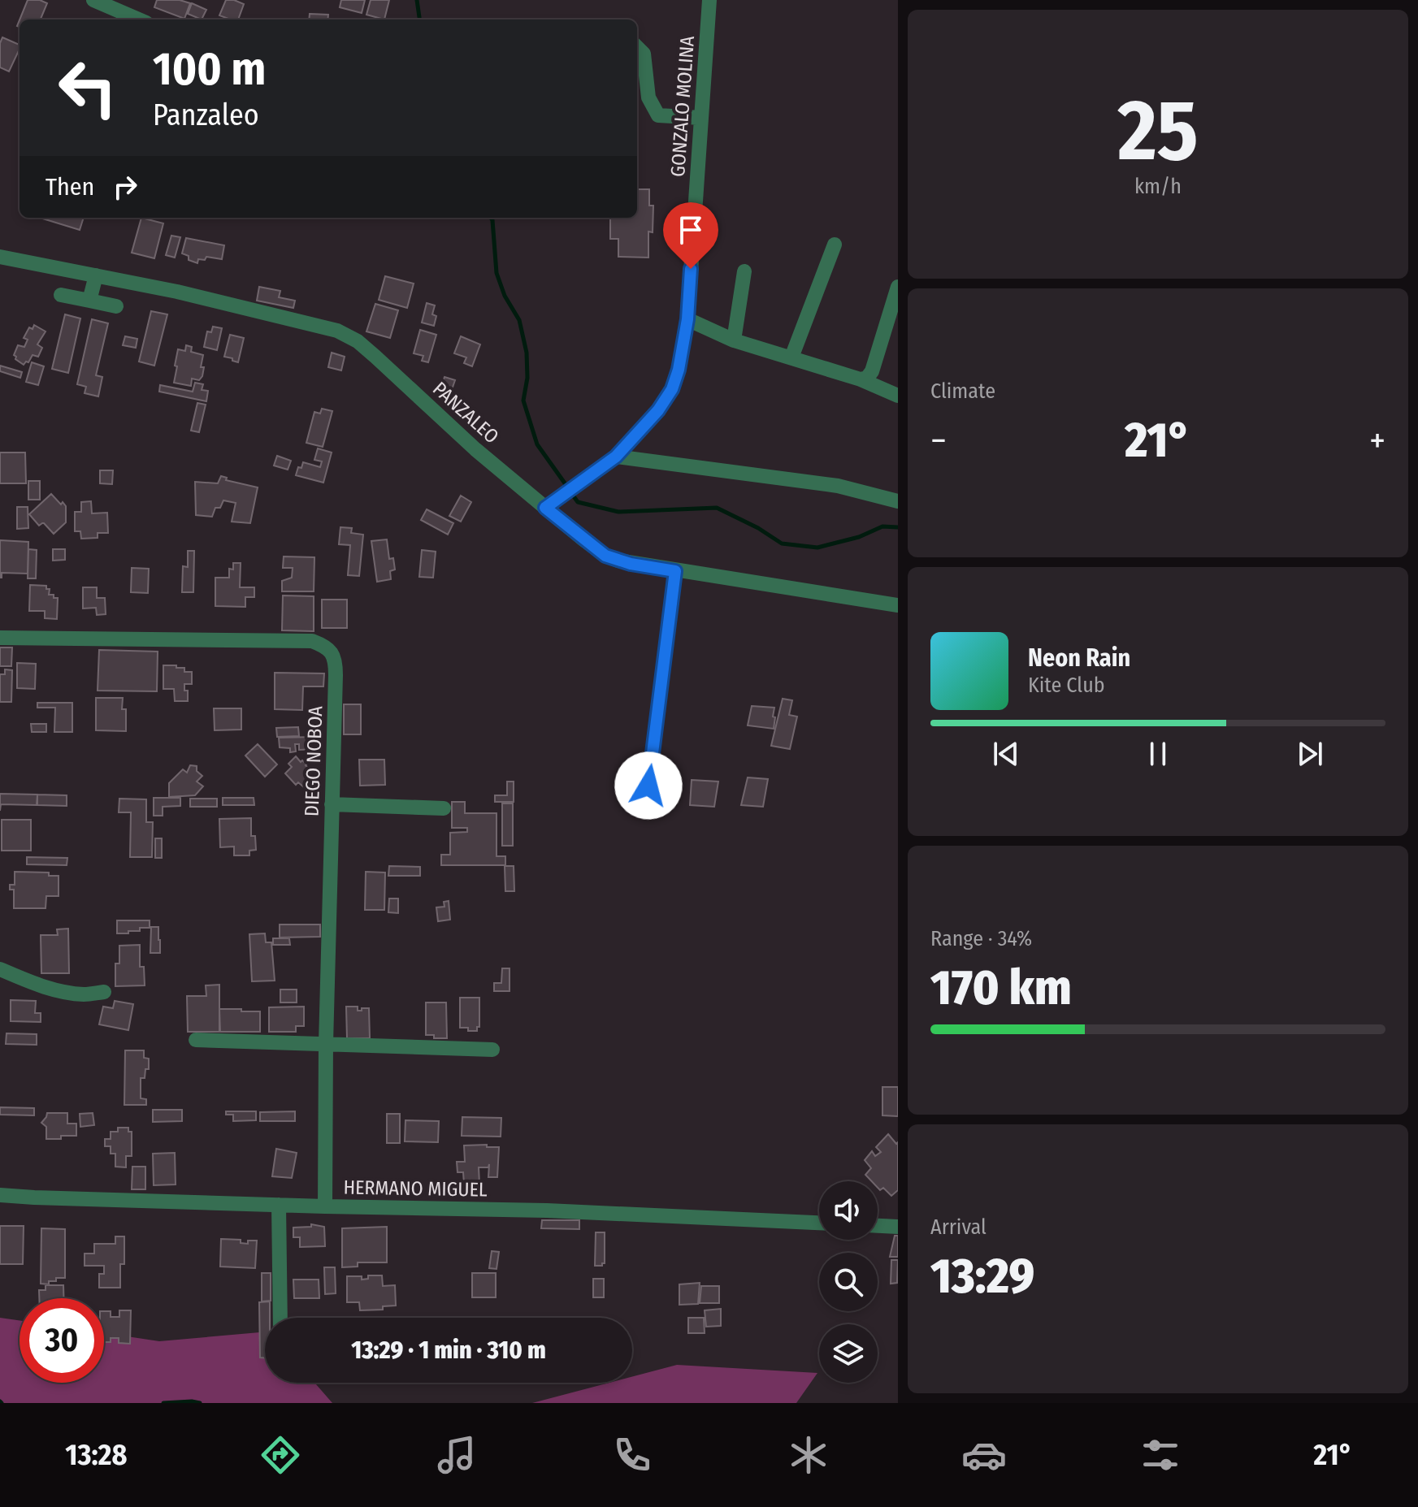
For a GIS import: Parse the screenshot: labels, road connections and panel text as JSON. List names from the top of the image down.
{
  "streets": {
    "street": [
      "GONZALO MOLINA",
      "PANZALEO",
      "DIEGO NOBOA",
      "HERMANO MIGUEL"
    ]
  },
  "crossings": [
    ["GONZALO MOLINA", "PANZALEO"],
    ["DIEGO NOBOA", "HERMANO MIGUEL"]
  ],
  "page": {
    "tile": [
      ["25", "km/h"],
      "Climate",
      ["Range · 34%", "170 km"],
      ["Arrival", "13:29"]
    ],
    "turn": ["100 m", "Panzaleo"],
    "then": "Then",
    "heat": ["−", "21°", "+"],
    "song": ["Neon Rain", "Kite Club"],
    "limit": "30",
    "trip": "13:29 · 1 min · 310 m",
    "tabs": ["13:28", "21°"]
  }
}
